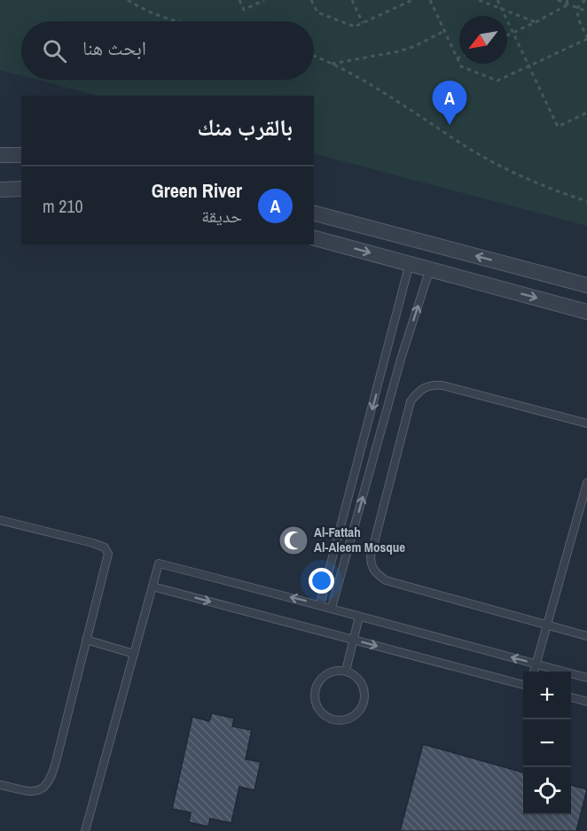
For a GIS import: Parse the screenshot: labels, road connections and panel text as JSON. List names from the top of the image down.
{
  "places": {
    "mosque": ["Al-Fattah Al-Aleem Mosque"]
  },
  "north": "bottom left",
  "page": {
    "search": "ابحث هنا",
    "pins": "A",
    "heading": "بالقرب منك",
    "list": [
      {
        "mark": "A",
        "name": "Green River",
        "note": "حديقة",
        "value": "210 m"
      }
    ],
    "map_buttons": ["+", "−"]
  }
}
